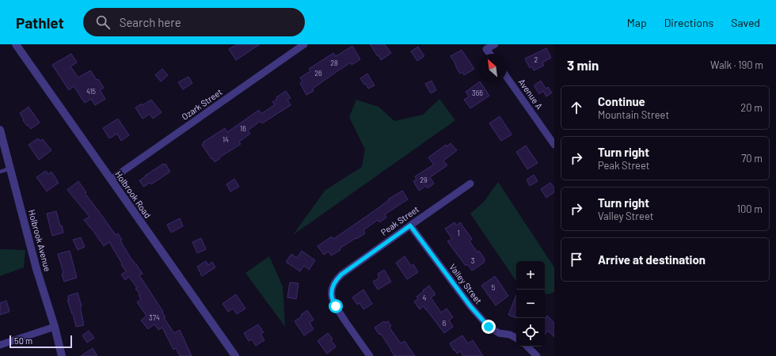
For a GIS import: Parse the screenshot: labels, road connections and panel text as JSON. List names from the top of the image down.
{
  "streets": {
    "street": [
      "Avenue A",
      "Ozark Street",
      "Holbrook Road",
      "Peak Street",
      "Holbrook Avenue",
      "Valley Street"
    ]
  },
  "crossings": [
    ["Ozark Street", "Holbrook Road"],
    ["Peak Street", "Valley Street"]
  ],
  "house_numbers": [
    "2",
    "28",
    "26",
    "415",
    "366",
    "16",
    "14",
    "29",
    "1",
    "3",
    "5",
    "4",
    "374",
    "6"
  ],
  "scale_bar": "50 m",
  "north": "top left",
  "page": {
    "header": "Pathlet",
    "search": "Search here",
    "nav": ["Map", "Directions", "Saved"],
    "heading": ["3 min", "Walk · 190 m"],
    "list": [
      ["Continue", "Mountain Street", "20 m"],
      ["Turn right", "Peak Street", "70 m"],
      ["Turn right", "Valley Street", "100 m"],
      "Arrive at destination"
    ],
    "map_buttons": ["+", "−"],
    "scale": "50 m"
  }
}
